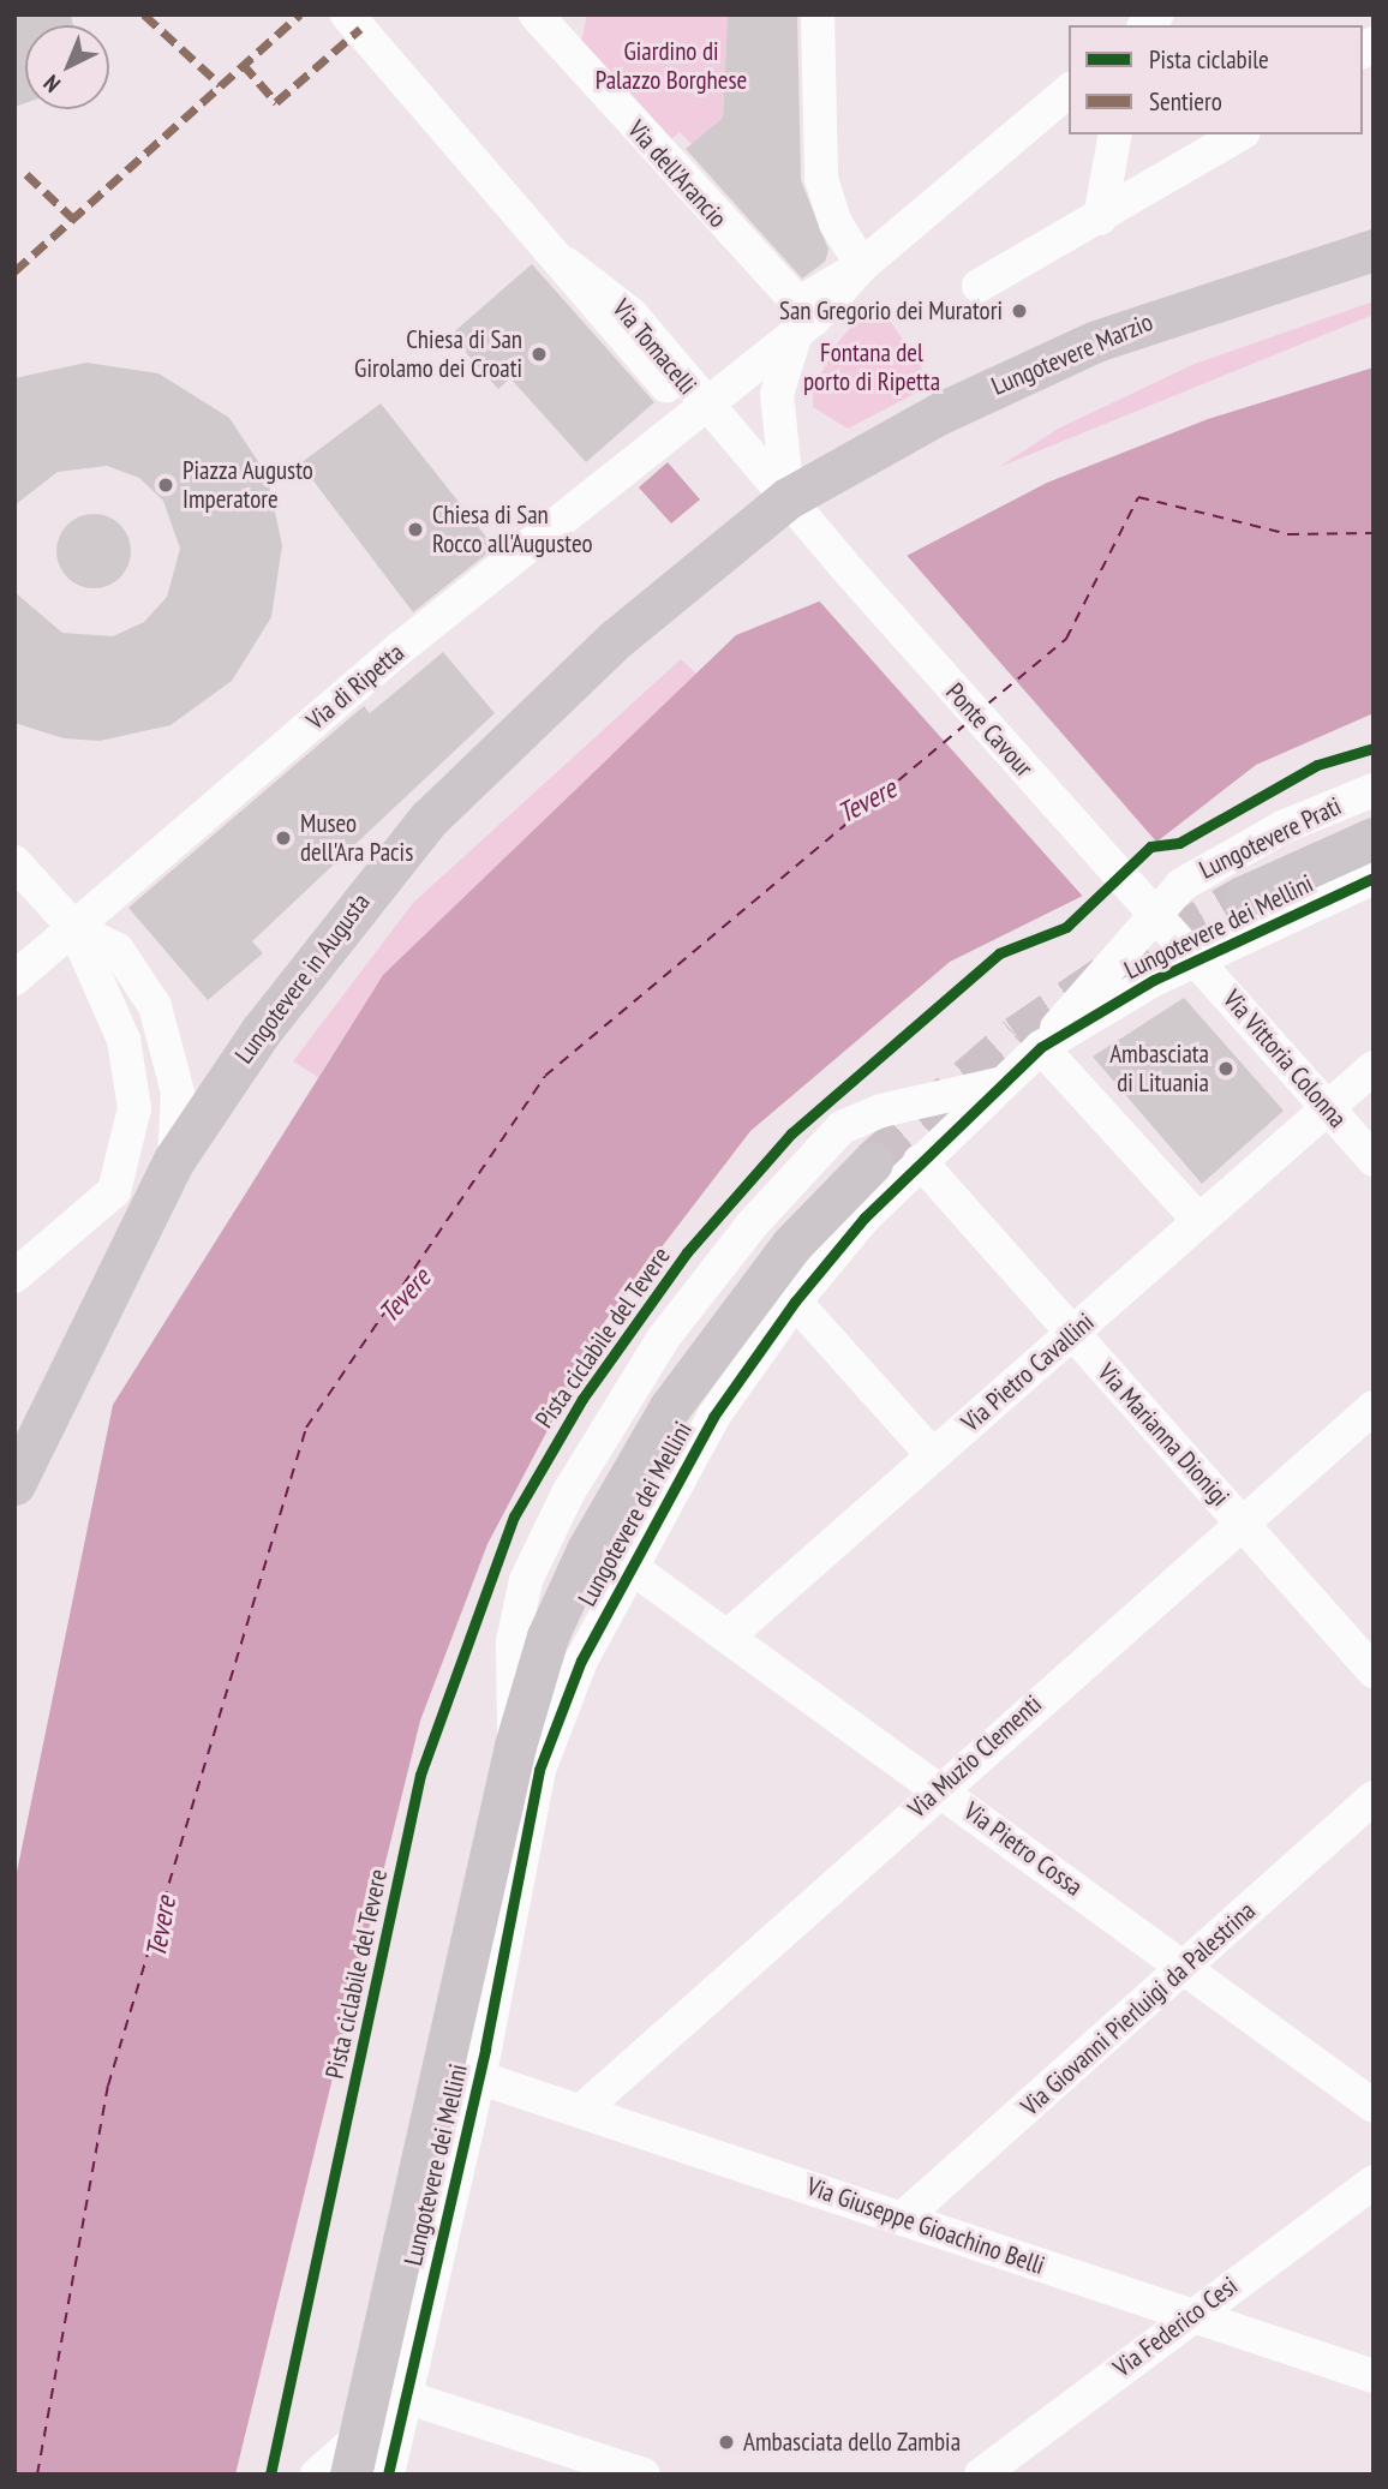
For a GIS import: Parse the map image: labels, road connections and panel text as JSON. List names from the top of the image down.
{
  "streets": {
    "main road": [
      "Lungotevere Marzio",
      "Lungotevere Prati",
      "Lungotevere dei Mellini",
      "Lungotevere in Augusta"
    ],
    "street": [
      "Via dell'Arancio",
      "Via Tomacelli",
      "Via di Ripetta",
      "Ponte Cavour",
      "Via Vittoria Colonna",
      "Via Pietro Cavallini",
      "Via Marianna Dionigi",
      "Via Muzio Clementi",
      "Via Pietro Cossa",
      "Via Giovanni Pierluigi da Palestrina",
      "Via Giuseppe Gioachino Belli",
      "Via Federico Cesi"
    ],
    "cycle path": ["Pista ciclabile del Tevere"]
  },
  "crossings": [
    ["Via dell'Arancio", "Via di Ripetta"],
    ["Via Tomacelli", "Lungotevere Marzio"],
    ["Via Tomacelli", "Via di Ripetta"],
    ["Via Tomacelli", "Ponte Cavour"],
    ["Via Tomacelli", "Lungotevere in Augusta"],
    ["Lungotevere Marzio", "Ponte Cavour"],
    ["Lungotevere Marzio", "Lungotevere in Augusta"],
    ["Ponte Cavour", "Lungotevere Prati"],
    ["Ponte Cavour", "Lungotevere dei Mellini"],
    ["Ponte Cavour", "Lungotevere in Augusta"],
    ["Ponte Cavour", "Via Vittoria Colonna"],
    ["Lungotevere Prati", "Lungotevere dei Mellini"],
    ["Lungotevere dei Mellini", "Via Vittoria Colonna"],
    ["Lungotevere dei Mellini", "Via Marianna Dionigi"],
    ["Lungotevere dei Mellini", "Via Pietro Cossa"],
    ["Lungotevere dei Mellini", "Via Giuseppe Gioachino Belli"],
    ["Via Vittoria Colonna", "Via Pietro Cavallini"],
    ["Via Pietro Cavallini", "Via Marianna Dionigi"],
    ["Via Pietro Cavallini", "Via Pietro Cossa"],
    ["Via Marianna Dionigi", "Via Muzio Clementi"],
    ["Via Muzio Clementi", "Via Pietro Cossa"],
    ["Via Muzio Clementi", "Via Giuseppe Gioachino Belli"],
    ["Via Pietro Cossa", "Via Giovanni Pierluigi da Palestrina"],
    ["Via Giovanni Pierluigi da Palestrina", "Via Giuseppe Gioachino Belli"],
    ["Via Giuseppe Gioachino Belli", "Via Federico Cesi"]
  ],
  "water": ["Tevere"],
  "parks": ["Giardino di Palazzo Borghese", "Fontana del porto di Ripetta"],
  "places": [
    "San Gregorio dei Muratori",
    "Chiesa di San Girolamo dei Croati",
    "Piazza Augusto Imperatore",
    "Chiesa di San Rocco all'Augusteo",
    "Museo dell'Ara Pacis",
    "Ambasciata di Lituania",
    "Ambasciata dello Zambia"
  ],
  "legend": ["Pista ciclabile", "Sentiero"],
  "north": "bottom left"
}
